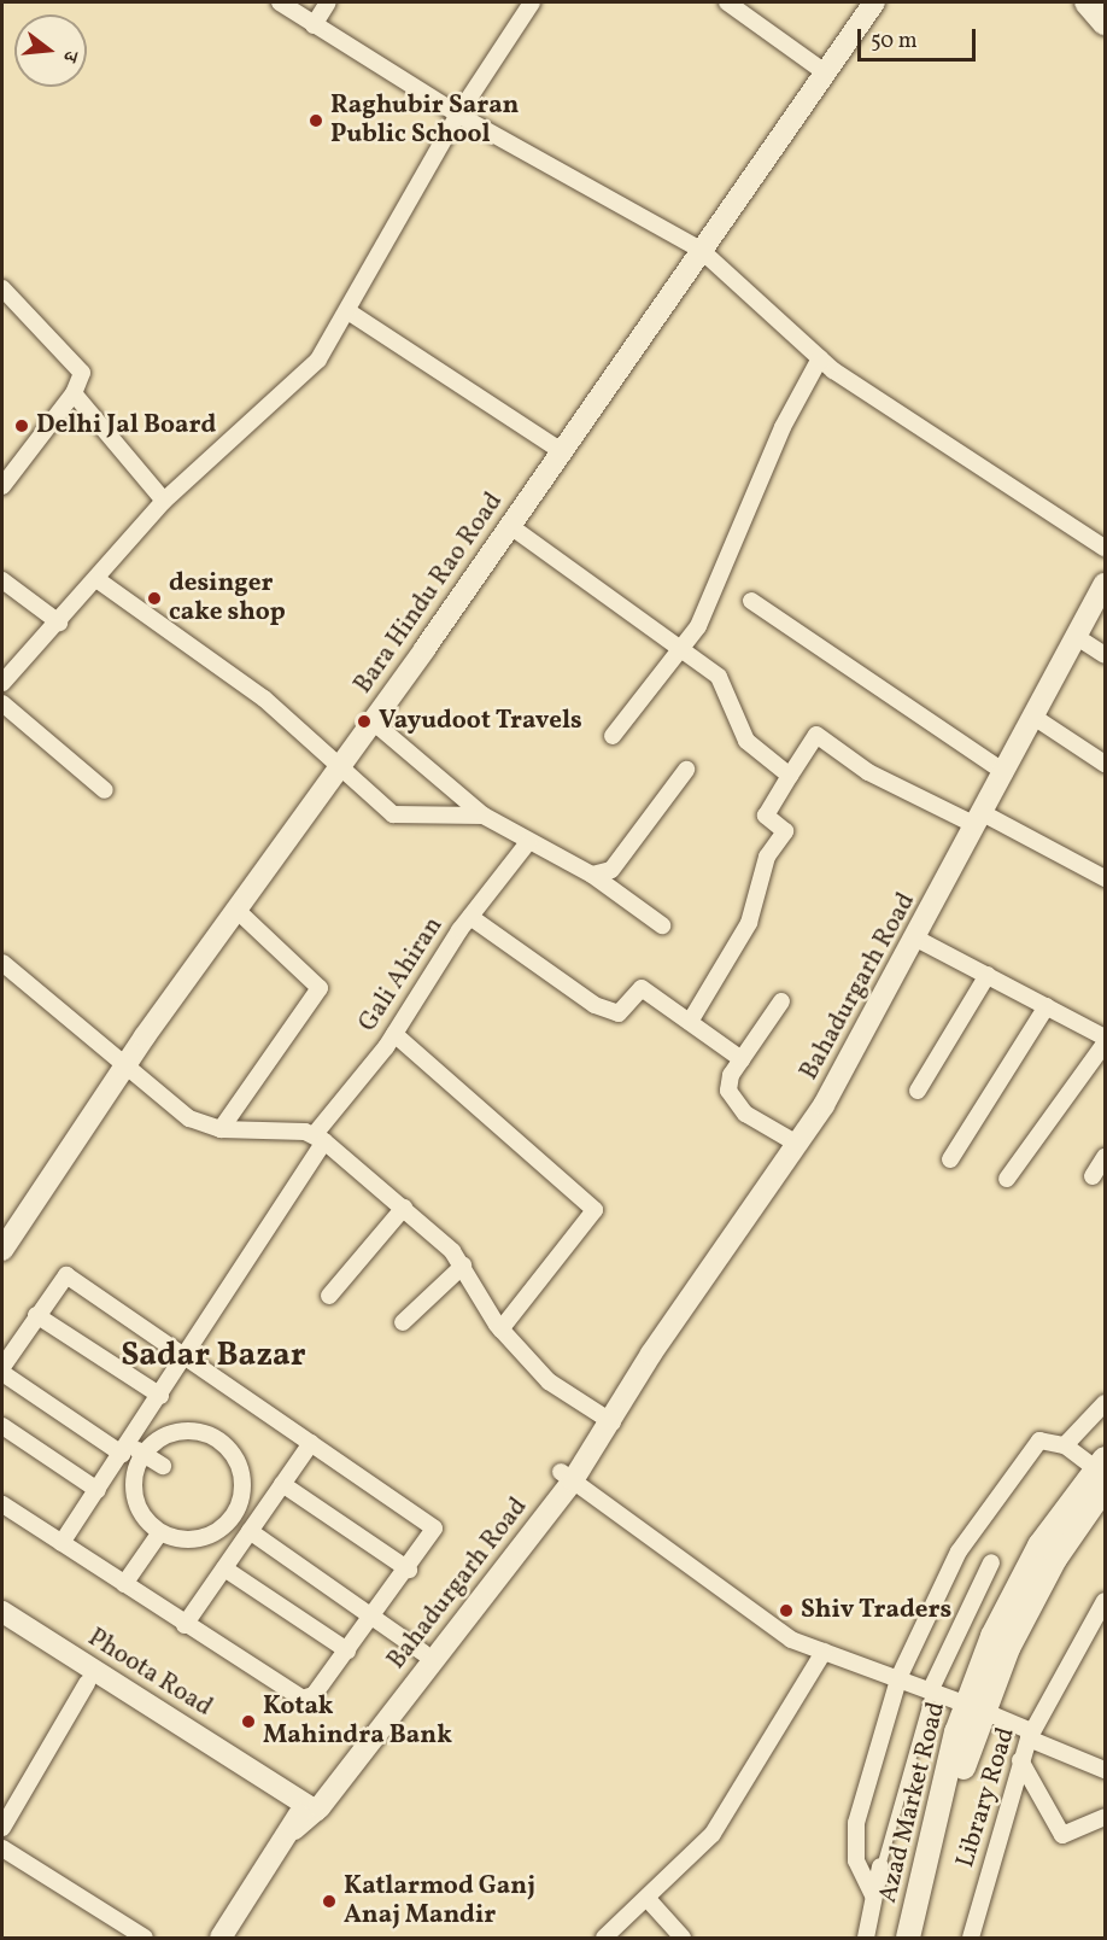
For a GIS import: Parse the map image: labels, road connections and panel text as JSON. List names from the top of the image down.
{
  "streets": {
    "main road": ["Azad Market Road"],
    "street": [
      "Bara Hindu Rao Road",
      "Gali Ahiran",
      "Bahadurgarh Road",
      "Phoota Road",
      "Library Road"
    ]
  },
  "crossings": [
    ["Bahadurgarh Road", "Phoota Road"]
  ],
  "districts": ["Sadar Bazar"],
  "places": [
    "Raghubir Saran Public School",
    "Delhi Jal Board",
    "desinger cake shop",
    "Vayudoot Travels",
    "Shiv Traders",
    "Kotak Mahindra Bank",
    "Katlarmod Ganj Anaj Mandir"
  ],
  "scale_bar": "50 m",
  "north": "right"
}
